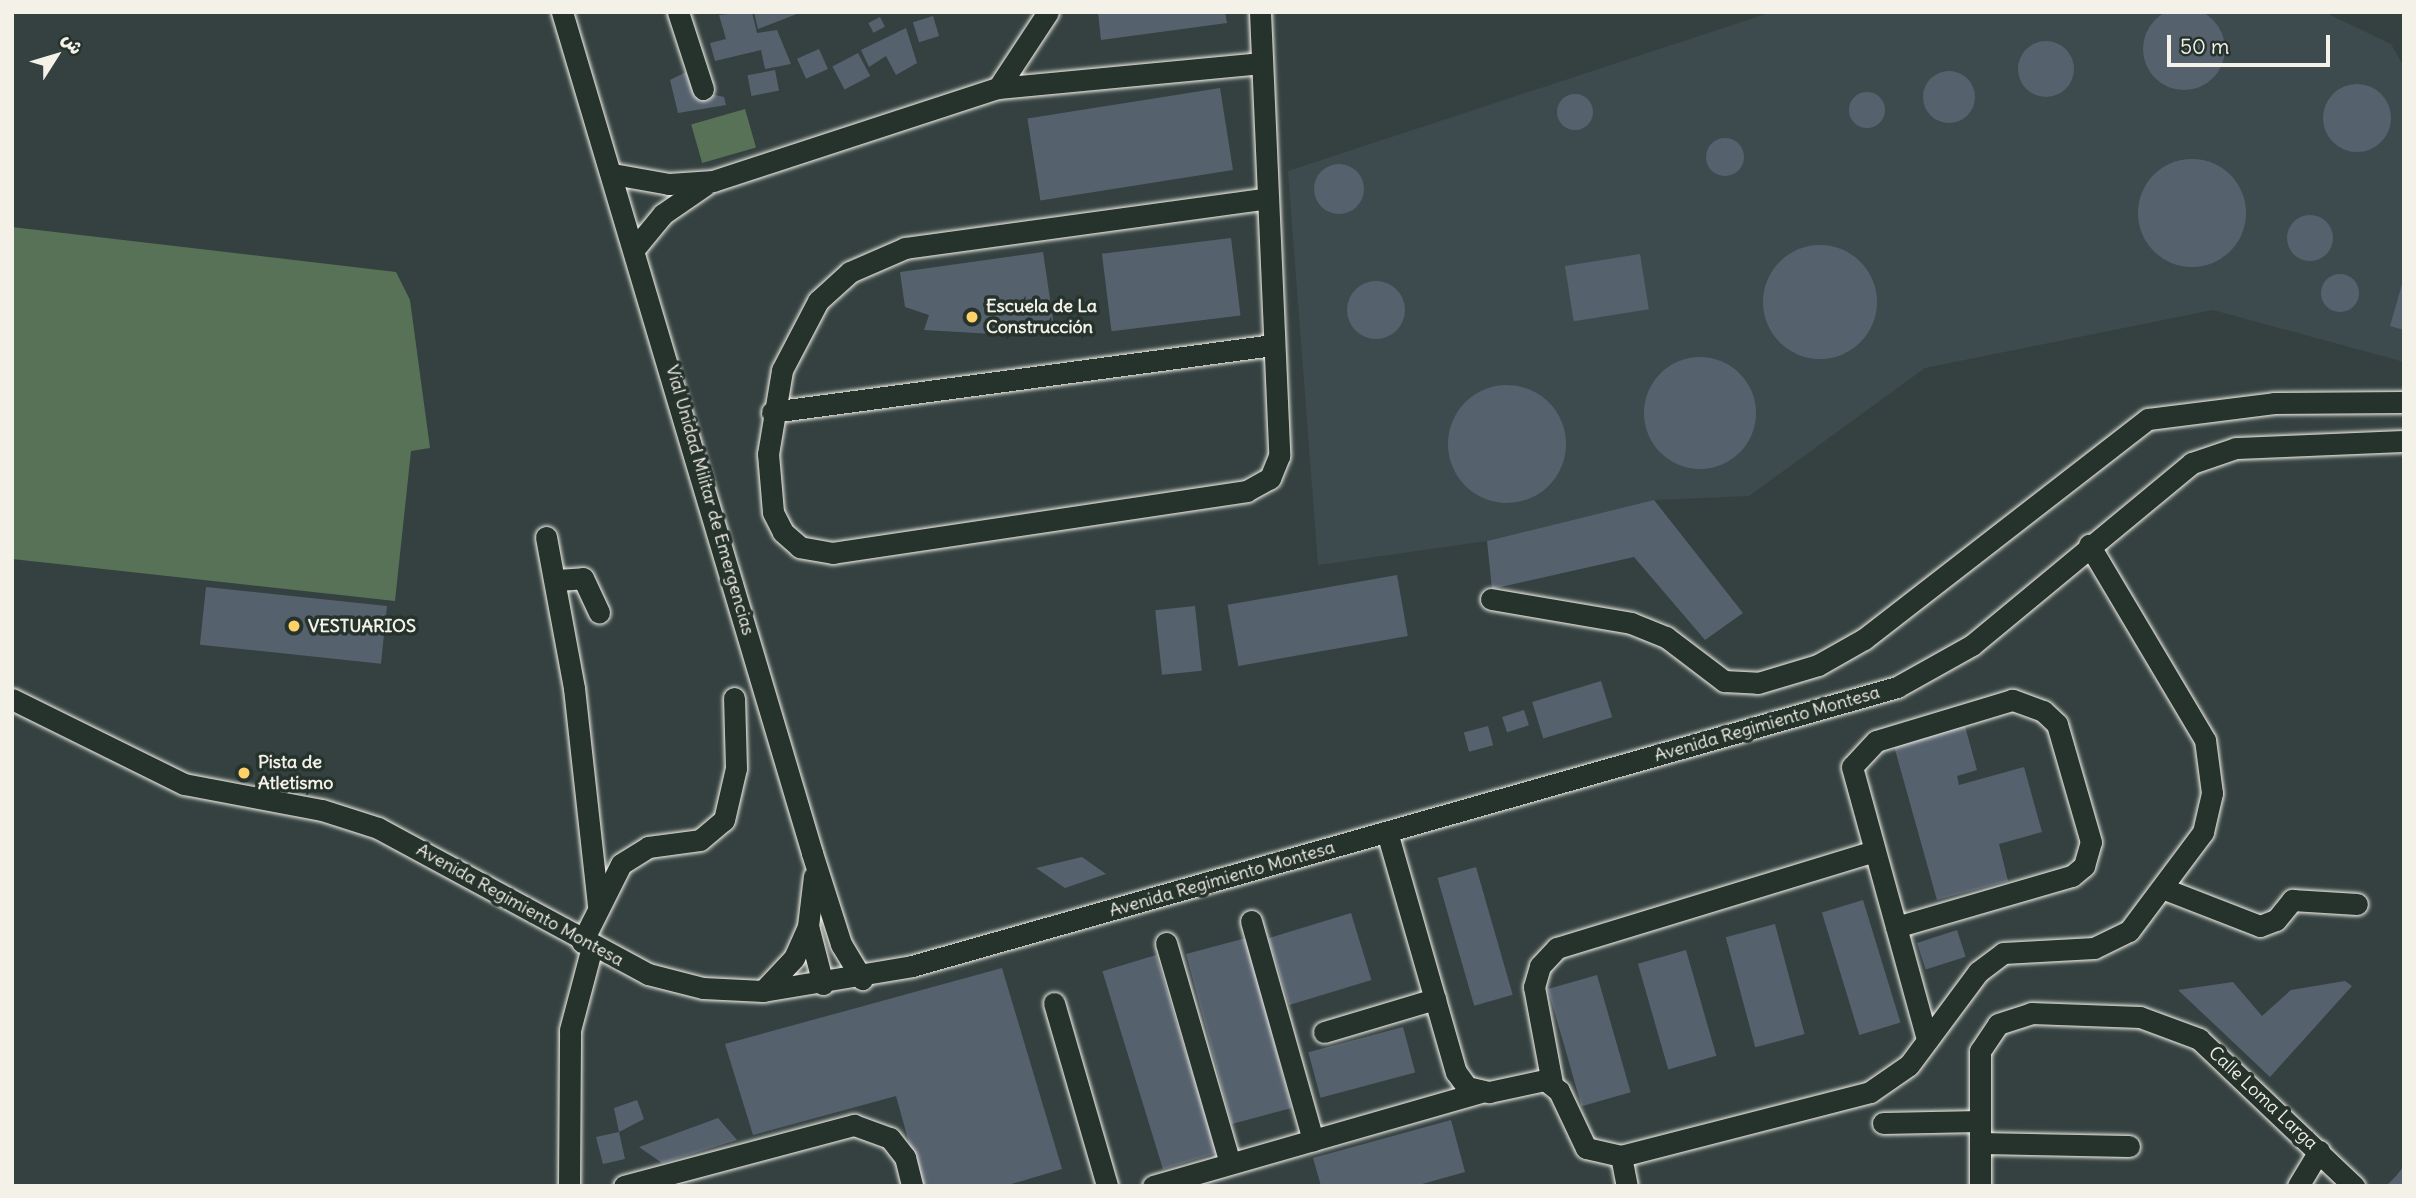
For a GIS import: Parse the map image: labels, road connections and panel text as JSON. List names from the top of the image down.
{
  "streets": {
    "street": ["Vial Unidad Militar de Emergencias", "Avenida Regimiento Montesa", "Calle Loma Larga"]
  },
  "crossings": [
    ["Vial Unidad Militar de Emergencias", "Avenida Regimiento Montesa"]
  ],
  "places": ["Escuela de La Construcción", "VESTUARIOS", "Pista de Atletismo"],
  "scale_bar": "50 m",
  "north": "top right"
}
